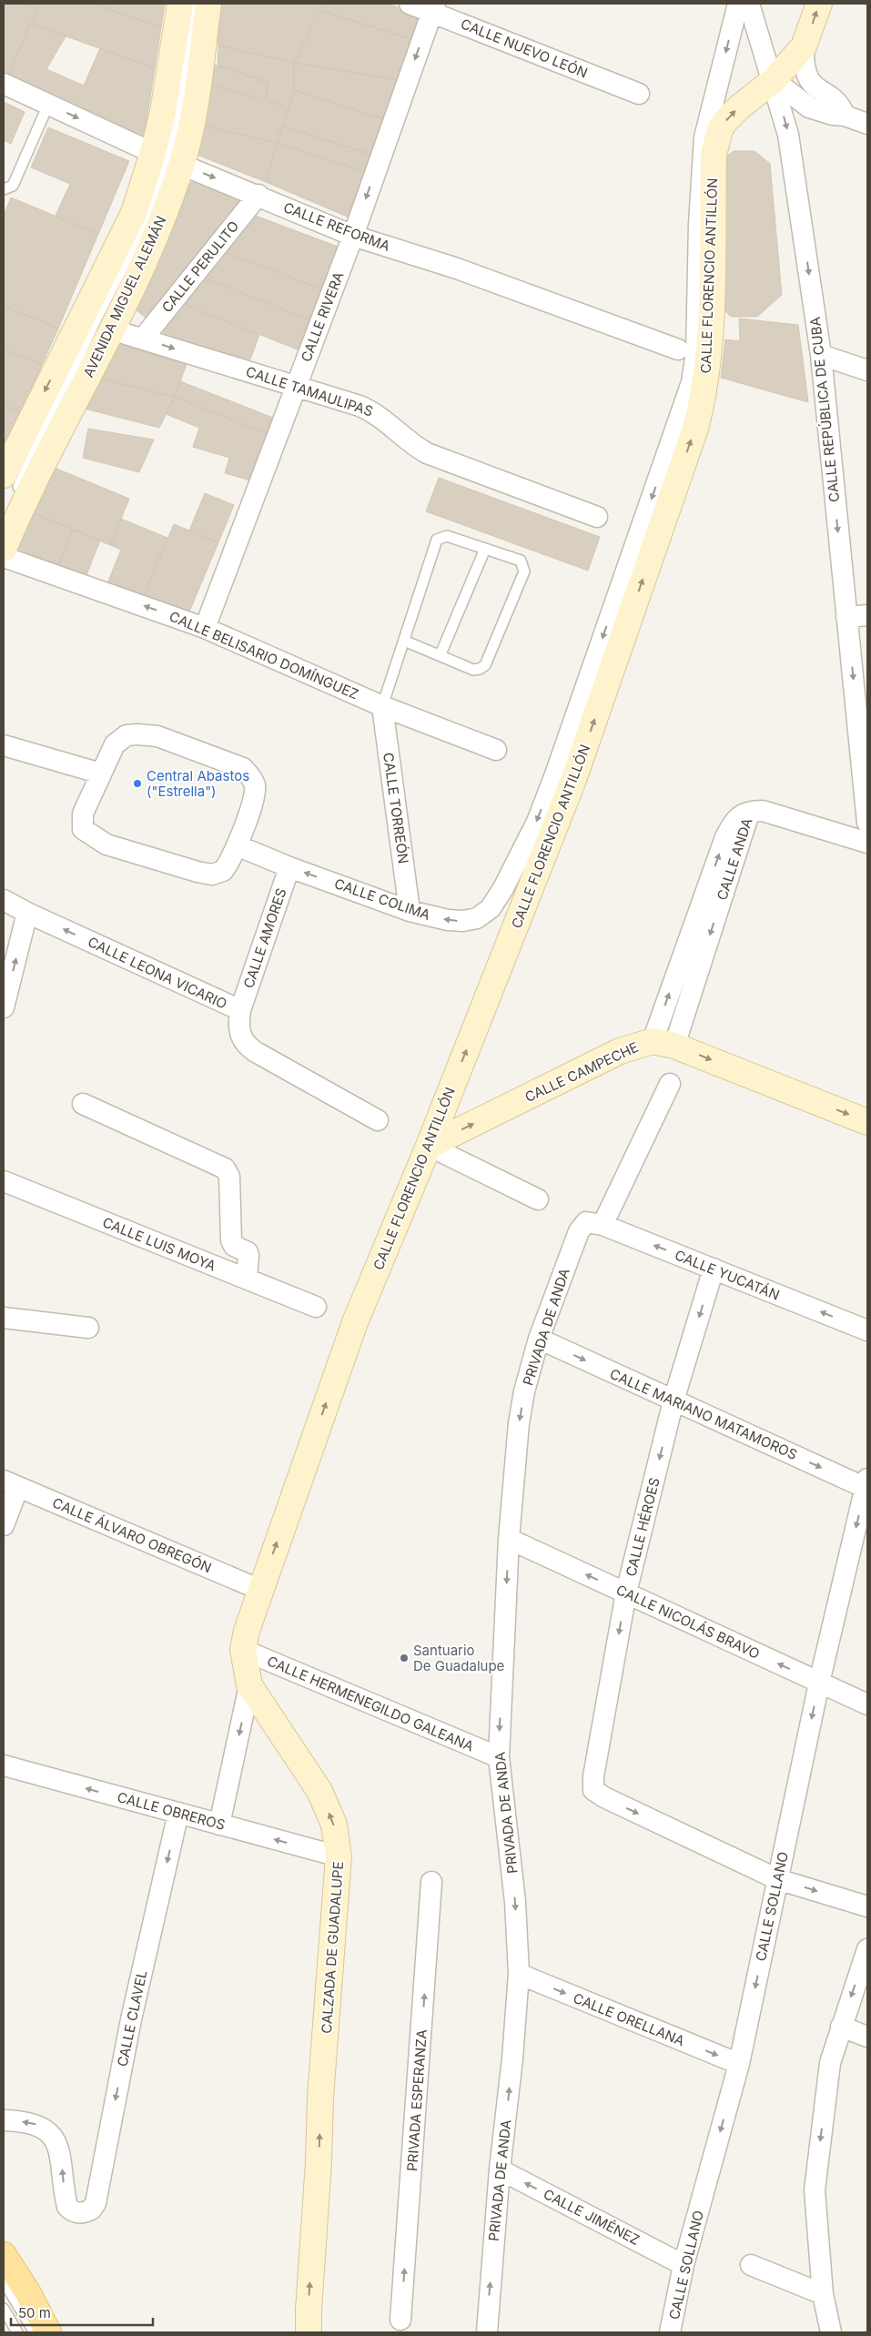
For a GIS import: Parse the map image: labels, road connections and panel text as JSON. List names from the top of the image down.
{
  "streets": {
    "street": [
      "CALLE NUEVO LEÓN",
      "CALLE REFORMA",
      "CALLE PERULITO",
      "CALLE FLORENCIO ANTILLÓN",
      "AVENIDA MIGUEL ALEMÁN",
      "CALLE RIVERA",
      "CALLE TAMAULIPAS",
      "CALLE REPÚBLICA DE CUBA",
      "CALLE BELISARIO DOMÍNGUEZ",
      "CALLE TORREÓN",
      "CALLE ANDA",
      "CALLE COLIMA",
      "CALLE AMORES",
      "CALLE LEONA VICARIO",
      "CALLE CAMPECHE",
      "CALLE LUIS MOYA",
      "CALLE YUCATÁN",
      "PRIVADA DE ANDA",
      "CALLE MARIANO MATAMOROS",
      "CALLE HÉROES",
      "CALLE ÁLVARO OBREGÓN",
      "CALLE NICOLÁS BRAVO",
      "CALLE HERMENEGILDO GALEANA",
      "CALLE OBREROS",
      "CALLE SOLLANO",
      "CALZADA DE GUADALUPE",
      "CALLE CLAVEL",
      "CALLE ORELLANA",
      "PRIVADA ESPERANZA",
      "CALLE JIMÉNEZ"
    ]
  },
  "crossings": [
    ["CALLE NUEVO LEÓN", "CALLE RIVERA"],
    ["CALLE REFORMA", "CALLE PERULITO"],
    ["CALLE REFORMA", "AVENIDA MIGUEL ALEMÁN"],
    ["CALLE REFORMA", "CALLE RIVERA"],
    ["CALLE PERULITO", "CALLE TAMAULIPAS"],
    ["CALLE FLORENCIO ANTILLÓN", "CALLE REPÚBLICA DE CUBA"],
    ["CALLE FLORENCIO ANTILLÓN", "CALLE COLIMA"],
    ["CALLE FLORENCIO ANTILLÓN", "CALLE CAMPECHE"],
    ["CALLE FLORENCIO ANTILLÓN", "CALLE ÁLVARO OBREGÓN"],
    ["CALLE FLORENCIO ANTILLÓN", "CALZADA DE GUADALUPE"],
    ["AVENIDA MIGUEL ALEMÁN", "CALLE TAMAULIPAS"],
    ["CALLE RIVERA", "CALLE TAMAULIPAS"],
    ["CALLE RIVERA", "CALLE BELISARIO DOMÍNGUEZ"],
    ["CALLE BELISARIO DOMÍNGUEZ", "CALLE TORREÓN"],
    ["CALLE TORREÓN", "CALLE COLIMA"],
    ["CALLE ANDA", "CALLE CAMPECHE"],
    ["CALLE COLIMA", "CALLE AMORES"],
    ["CALLE AMORES", "CALLE LEONA VICARIO"],
    ["CALLE YUCATÁN", "PRIVADA DE ANDA"],
    ["CALLE YUCATÁN", "CALLE HÉROES"],
    ["PRIVADA DE ANDA", "CALLE MARIANO MATAMOROS"],
    ["PRIVADA DE ANDA", "CALLE NICOLÁS BRAVO"],
    ["PRIVADA DE ANDA", "CALLE HERMENEGILDO GALEANA"],
    ["PRIVADA DE ANDA", "CALLE ORELLANA"],
    ["PRIVADA DE ANDA", "CALLE JIMÉNEZ"],
    ["CALLE MARIANO MATAMOROS", "CALLE HÉROES"],
    ["CALLE MARIANO MATAMOROS", "CALLE SOLLANO"],
    ["CALLE HÉROES", "CALLE NICOLÁS BRAVO"],
    ["CALLE HÉROES", "CALLE SOLLANO"],
    ["CALLE ÁLVARO OBREGÓN", "CALZADA DE GUADALUPE"],
    ["CALLE NICOLÁS BRAVO", "CALLE SOLLANO"],
    ["CALLE HERMENEGILDO GALEANA", "CALZADA DE GUADALUPE"],
    ["CALLE OBREROS", "CALZADA DE GUADALUPE"],
    ["CALLE OBREROS", "CALLE CLAVEL"],
    ["CALLE SOLLANO", "CALLE ORELLANA"],
    ["CALLE SOLLANO", "CALLE JIMÉNEZ"]
  ],
  "one_way": [
    "CALLE RIVERA",
    "CALLE REPÚBLICA DE CUBA",
    "CALLE LEONA VICARIO",
    "CALLE CAMPECHE",
    "CALLE YUCATÁN",
    "CALLE MARIANO MATAMOROS",
    "CALLE HÉROES",
    "CALLE NICOLÁS BRAVO",
    "CALLE OBREROS",
    "CALZADA DE GUADALUPE",
    "CALLE ORELLANA",
    "PRIVADA ESPERANZA",
    "CALLE JIMÉNEZ"
  ],
  "places": ["Central Abastos (\"Estrella\")", "Santuario De Guadalupe"],
  "scale_bar": "50 m"
}
